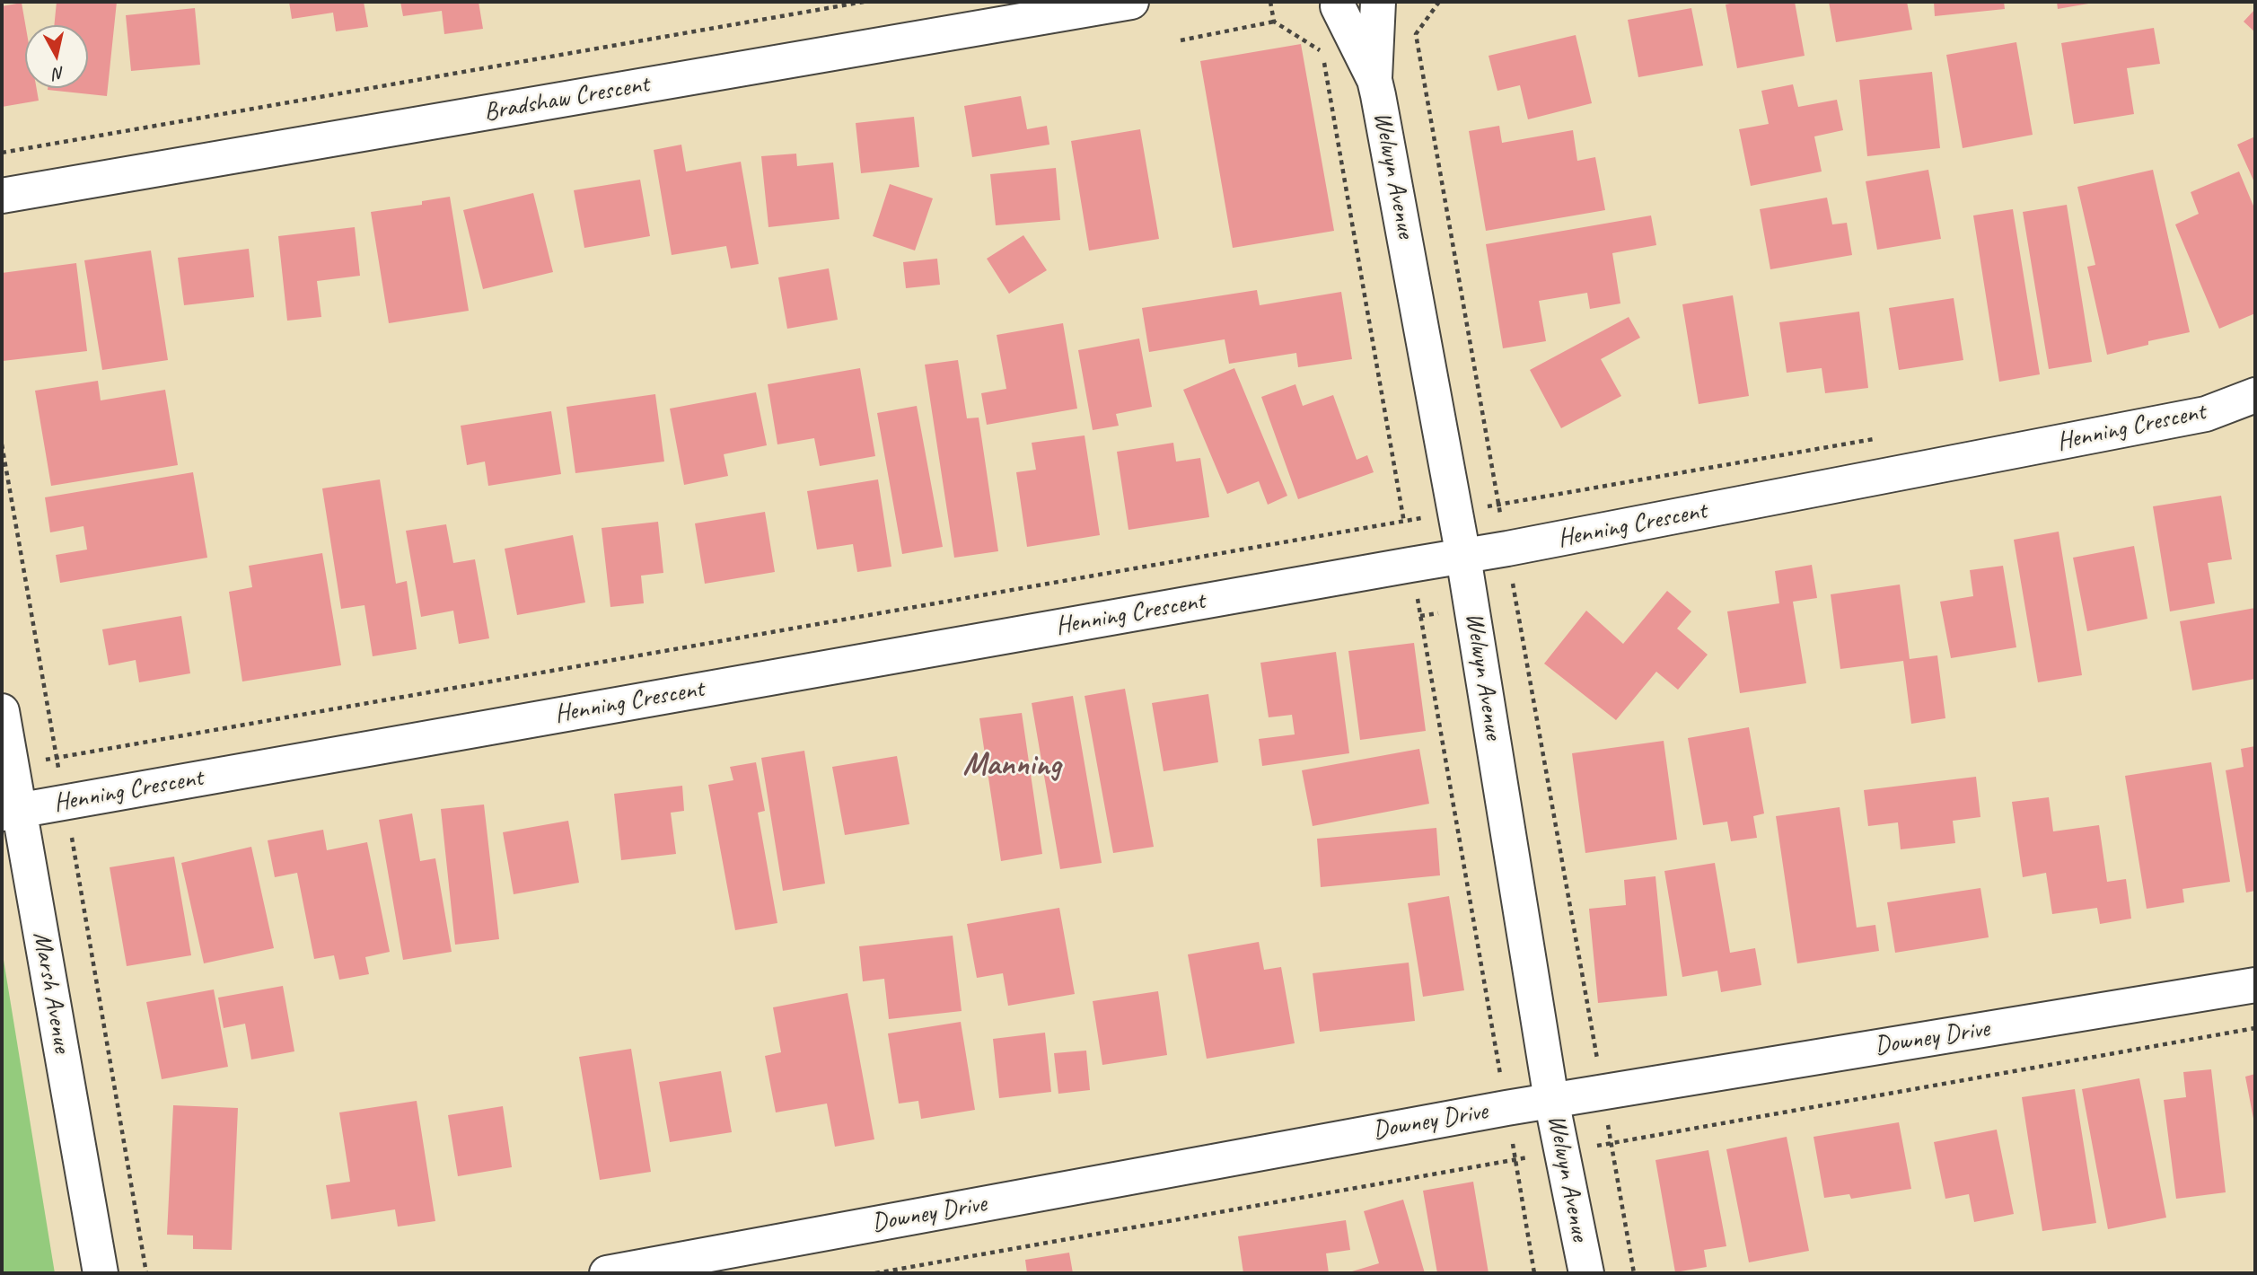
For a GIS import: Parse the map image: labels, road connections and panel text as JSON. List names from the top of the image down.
{
  "streets": {
    "street": [
      "Bradshaw Crescent",
      "Welwyn Avenue",
      "Henning Crescent",
      "Marsh Avenue",
      "Downey Drive"
    ]
  },
  "crossings": [
    ["Welwyn Avenue", "Henning Crescent"],
    ["Welwyn Avenue", "Downey Drive"],
    ["Henning Crescent", "Marsh Avenue"]
  ],
  "districts": ["Manning"],
  "north": "bottom"
}
